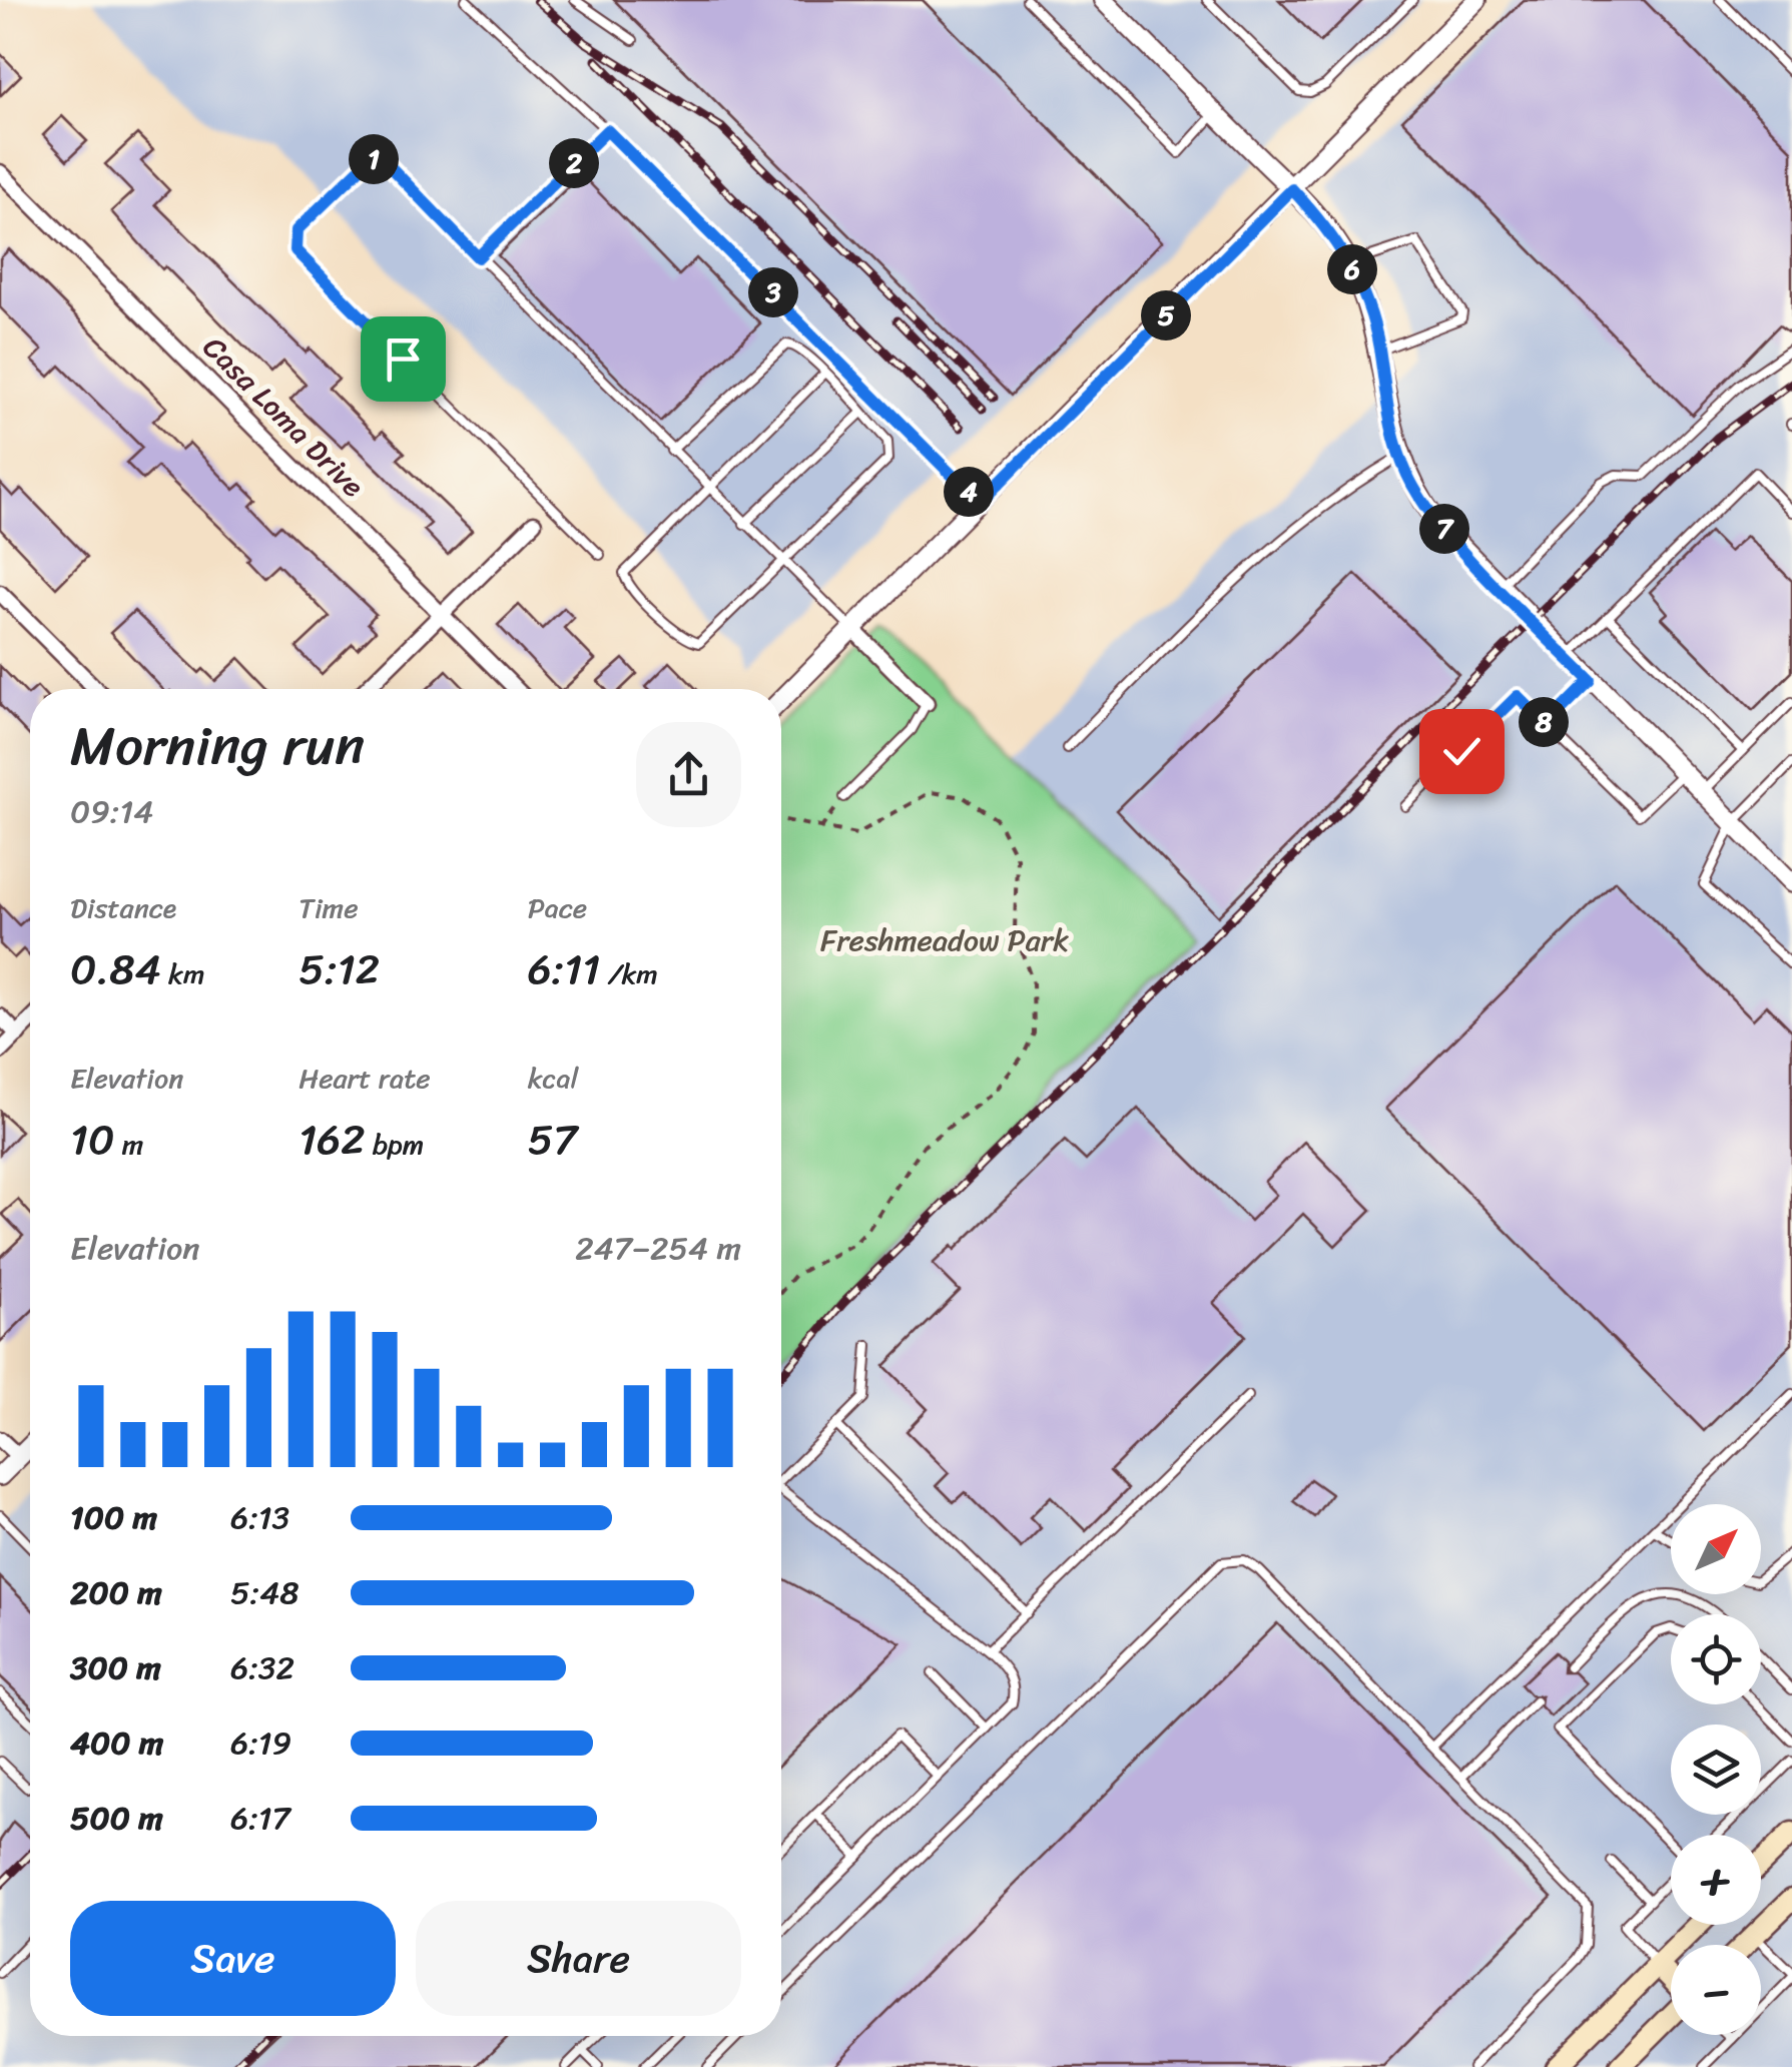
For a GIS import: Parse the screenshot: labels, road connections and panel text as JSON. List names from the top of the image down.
{
  "streets": {
    "street": ["Casa Loma Drive"]
  },
  "parks": ["Freshmeadow Park"],
  "north": "top right",
  "page": {
    "pins": [
      "1",
      "2",
      "6",
      "3",
      "5",
      "4",
      "7",
      "8"
    ],
    "heading": ["Morning run", "09:14"],
    "stats": [
      ["Distance", "0.84 km"],
      ["Time", "5:12"],
      ["Pace", "6:11 /km"],
      ["Elevation", "10 m"],
      ["Heart rate", "162 bpm"],
      ["kcal", "57"]
    ],
    "chart": ["Elevation", "247–254 m"],
    "list": [
      {
        "name": "100 m",
        "note": "6:13"
      },
      {
        "name": "200 m",
        "note": "5:48"
      },
      {
        "name": "300 m",
        "note": "6:32"
      },
      {
        "name": "400 m",
        "note": "6:19"
      },
      {
        "name": "500 m",
        "note": "6:17"
      }
    ],
    "map_buttons": ["+", "−"],
    "buttons": ["Save", "Share"]
  }
}
